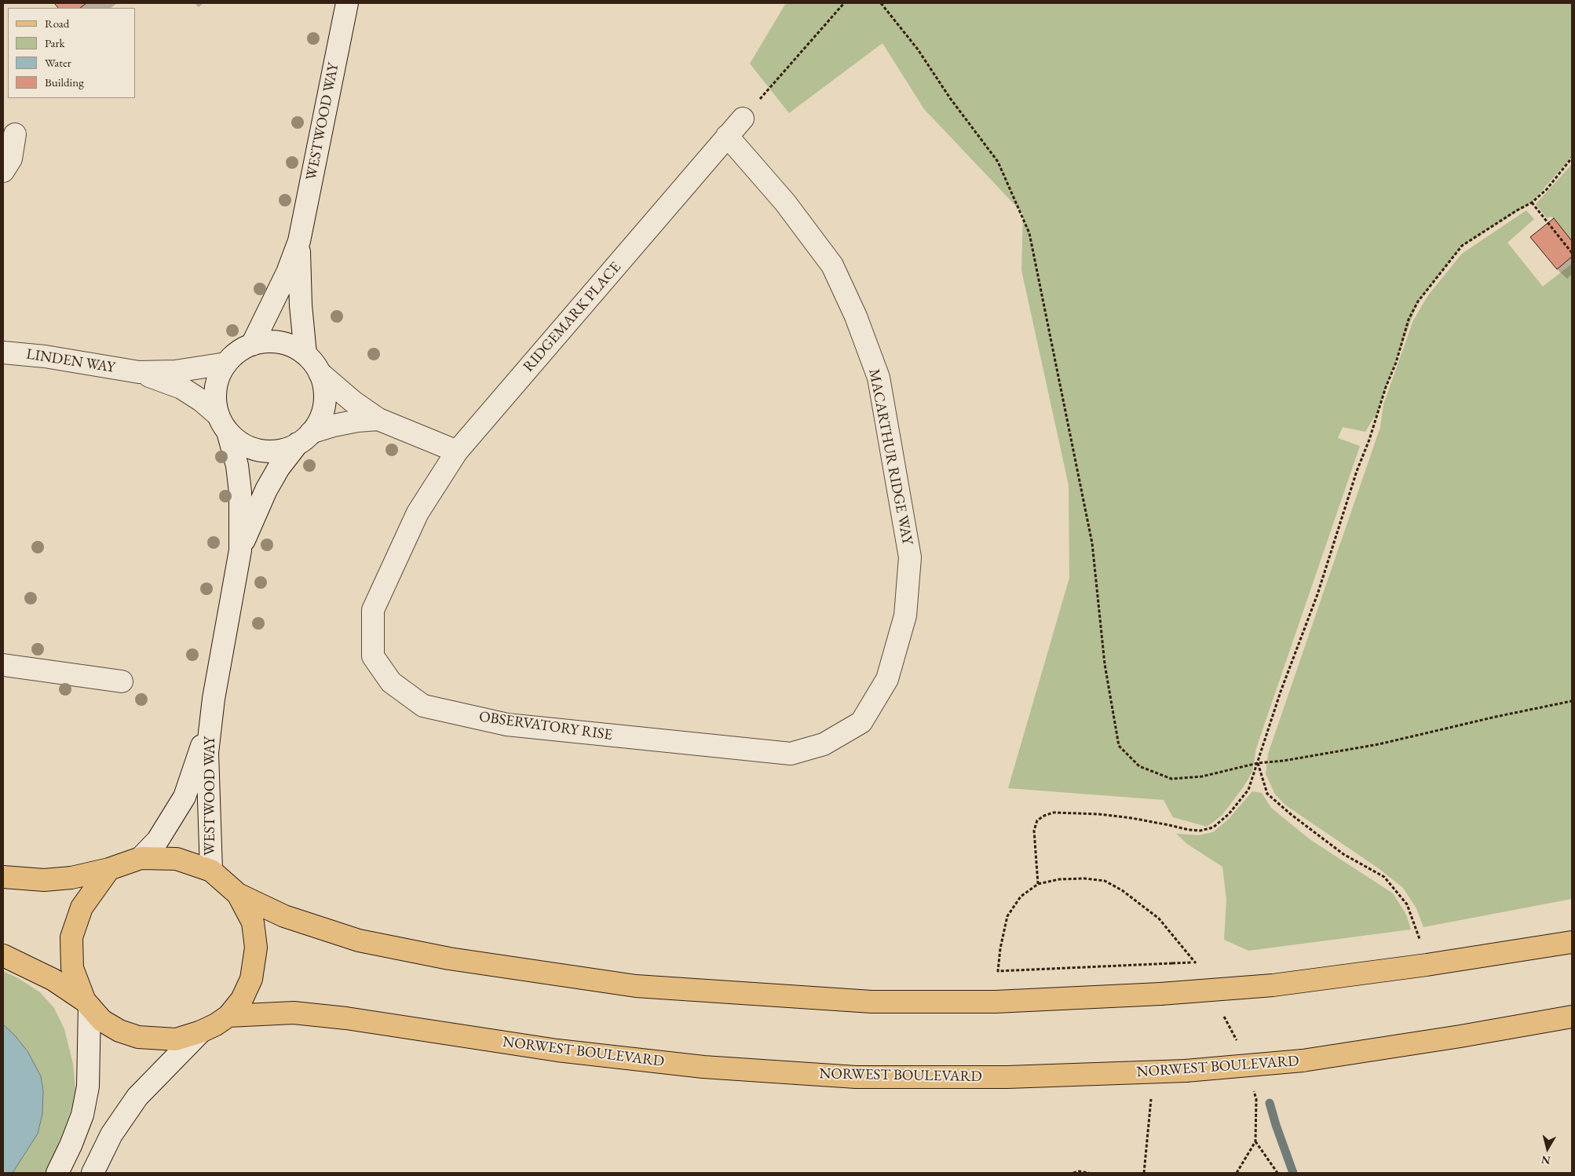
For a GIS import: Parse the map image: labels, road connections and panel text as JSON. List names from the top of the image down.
{
  "streets": {
    "main road": ["NORWEST BOULEVARD"],
    "street": [
      "WESTWOOD WAY",
      "RIDGEMARK PLACE",
      "LINDEN WAY",
      "MACARTHUR RIDGE WAY",
      "OBSERVATORY RISE"
    ]
  },
  "crossings": [
    ["WESTWOOD WAY", "LINDEN WAY"],
    ["RIDGEMARK PLACE", "MACARTHUR RIDGE WAY"],
    ["RIDGEMARK PLACE", "OBSERVATORY RISE"],
    ["MACARTHUR RIDGE WAY", "OBSERVATORY RISE"]
  ],
  "legend": [
    "Road",
    "Park",
    "Water",
    "Building"
  ],
  "north": "bottom"
}
